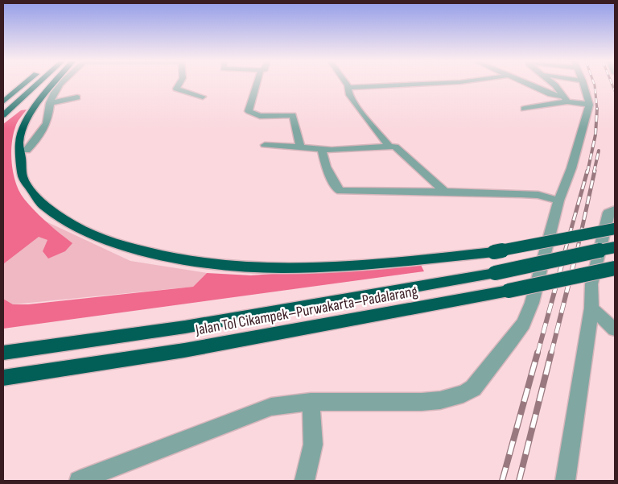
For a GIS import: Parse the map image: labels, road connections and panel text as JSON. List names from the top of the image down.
{
  "streets": {
    "highway": ["Jalan Tol Cikampek–Purwakarta–Padalarang"]
  }
}
